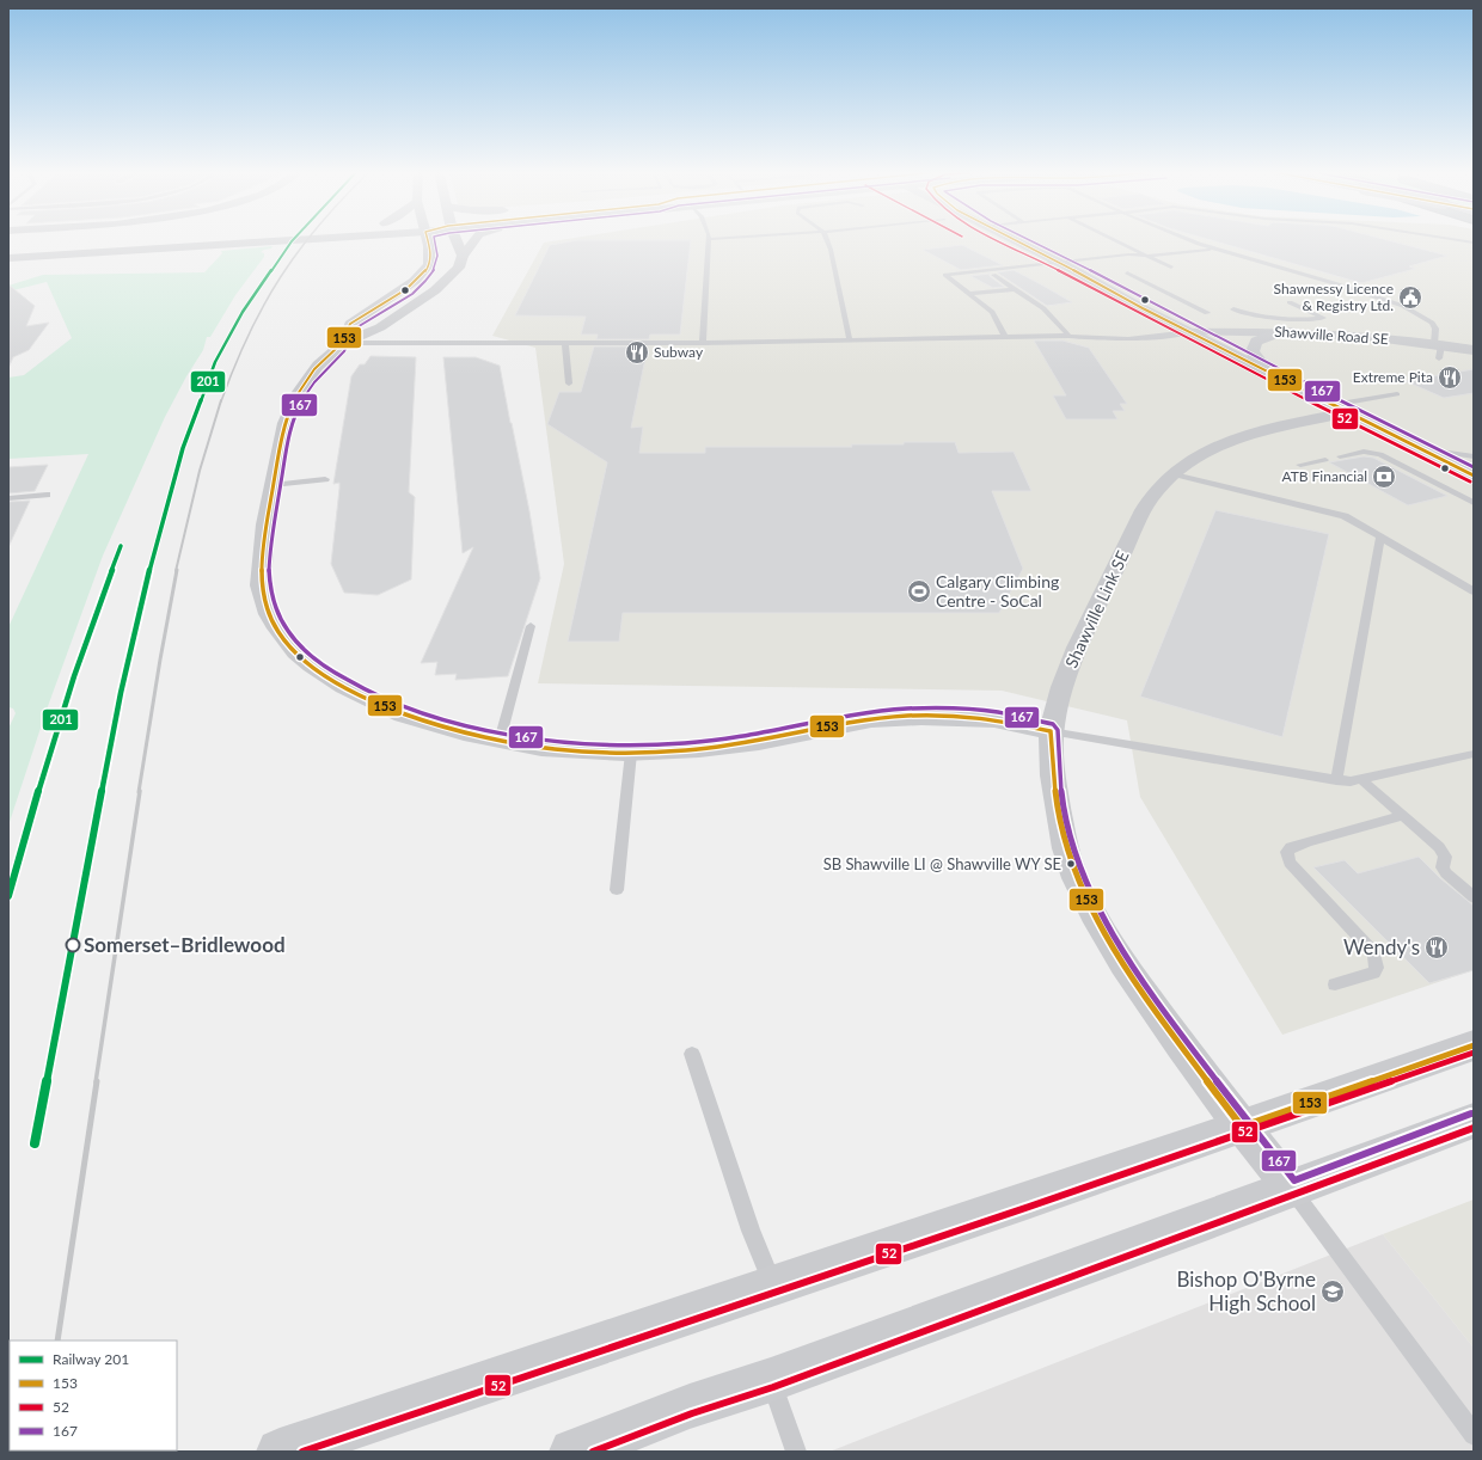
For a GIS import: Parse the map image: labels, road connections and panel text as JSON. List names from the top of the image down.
{
  "streets": {
    "street": ["Shawville Road SE", "Shawville Link SE"]
  },
  "places": {
    "public building": ["Shawnessy Licence & Registry Ltd."],
    "restaurant": ["Subway", "Extreme Pita", "Wendy's"],
    "bank": ["ATB Financial"],
    "sports": ["Calgary Climbing Centre - SoCal"],
    "other": ["SB Shawville LI @ Shawville WY SE", "Somerset–Bridlewood"],
    "school or university": ["Bishop O'Byrne High School"]
  },
  "lines": [
    "rail line 201",
    "transit line 153",
    "transit line 52",
    "transit line 167"
  ],
  "legend": [
    "Railway 201",
    "153",
    "52",
    "167"
  ]
}
